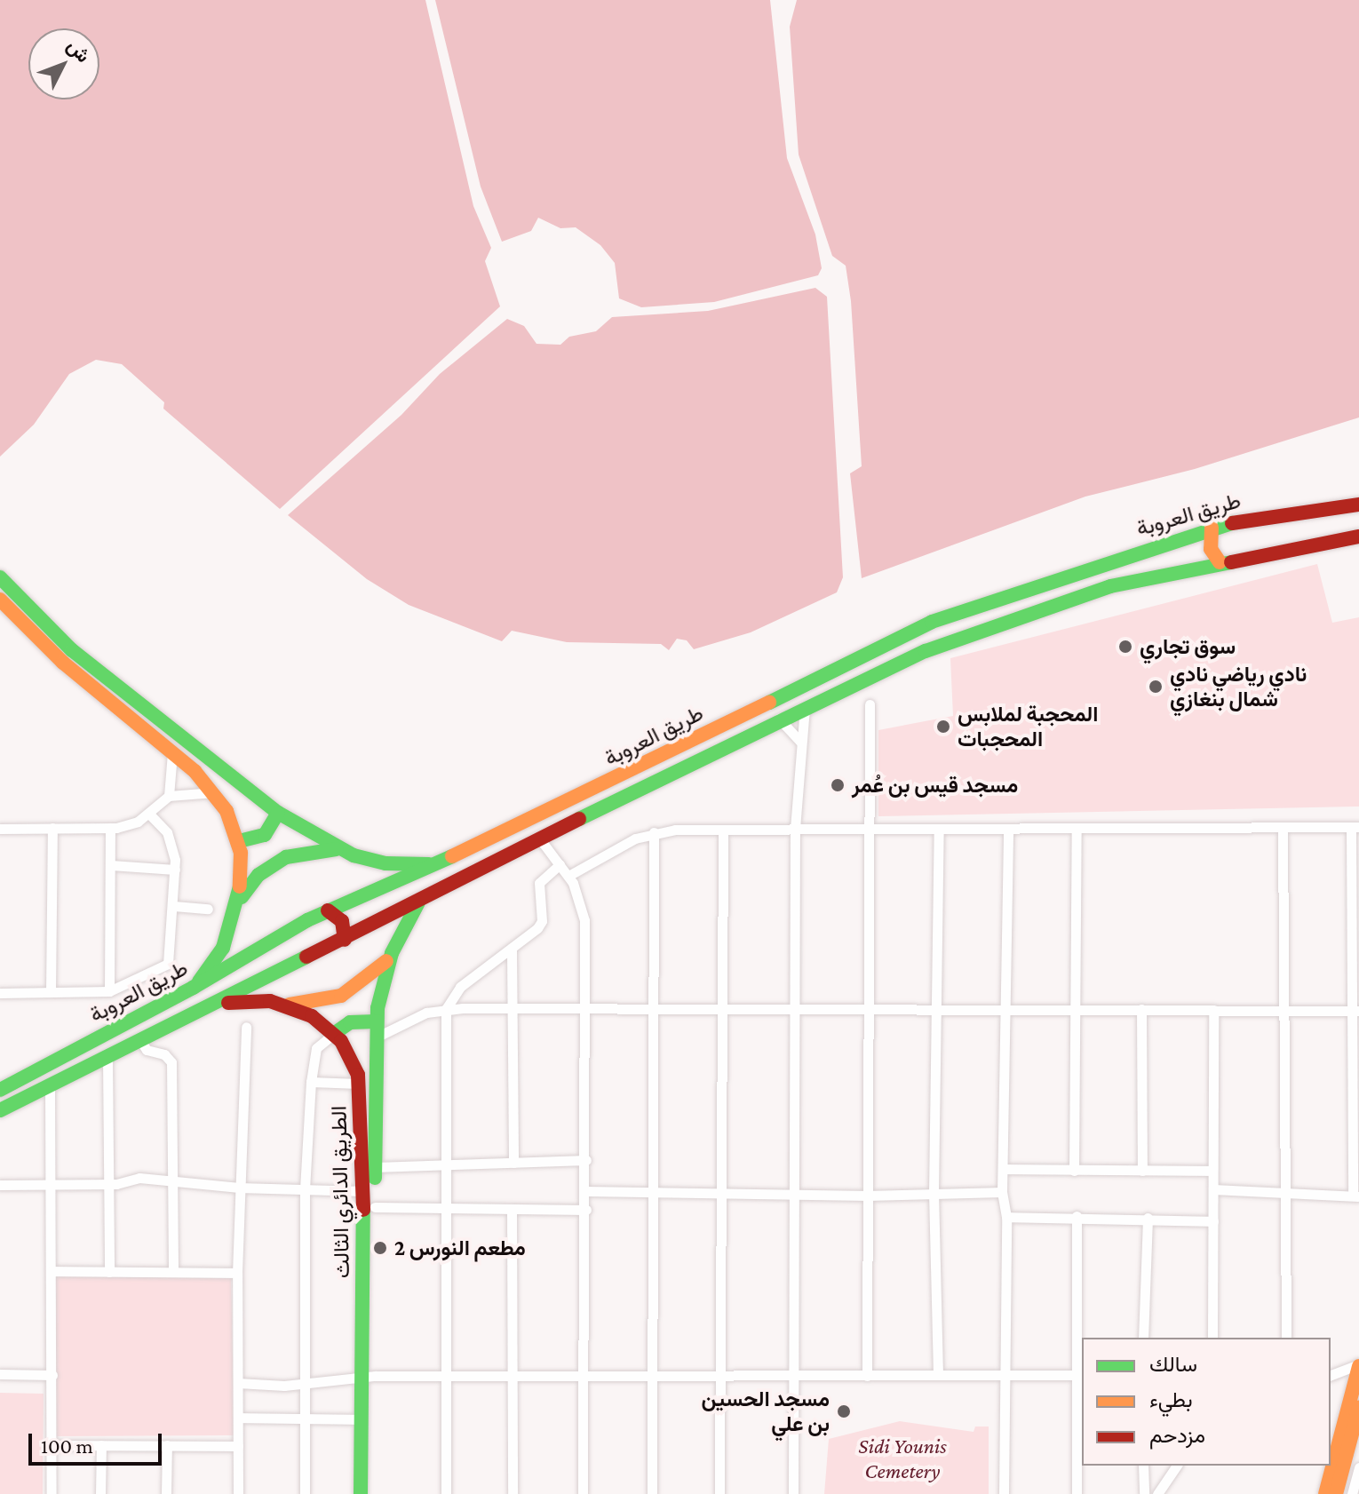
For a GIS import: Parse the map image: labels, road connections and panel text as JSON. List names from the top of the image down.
{
  "streets": {
    "main road": ["طريق العروبة", "الطريق الدائري الثالث"]
  },
  "crossings": [
    ["طريق العروبة", "الطريق الدائري الثالث"]
  ],
  "parks": ["Sidi Younis Cemetery"],
  "places": [
    "سوق تجاري",
    "نادي رياضي نادي شمال بنغازي",
    "المحجبة لملابس المحجبات",
    "مسجد قيس بن عُمر",
    "مطعم النورس 2",
    "مسجد الحسين بن علي"
  ],
  "legend": ["سالك", "بطيء", "مزدحم"],
  "scale_bar": "100 m",
  "north": "top right"
}
